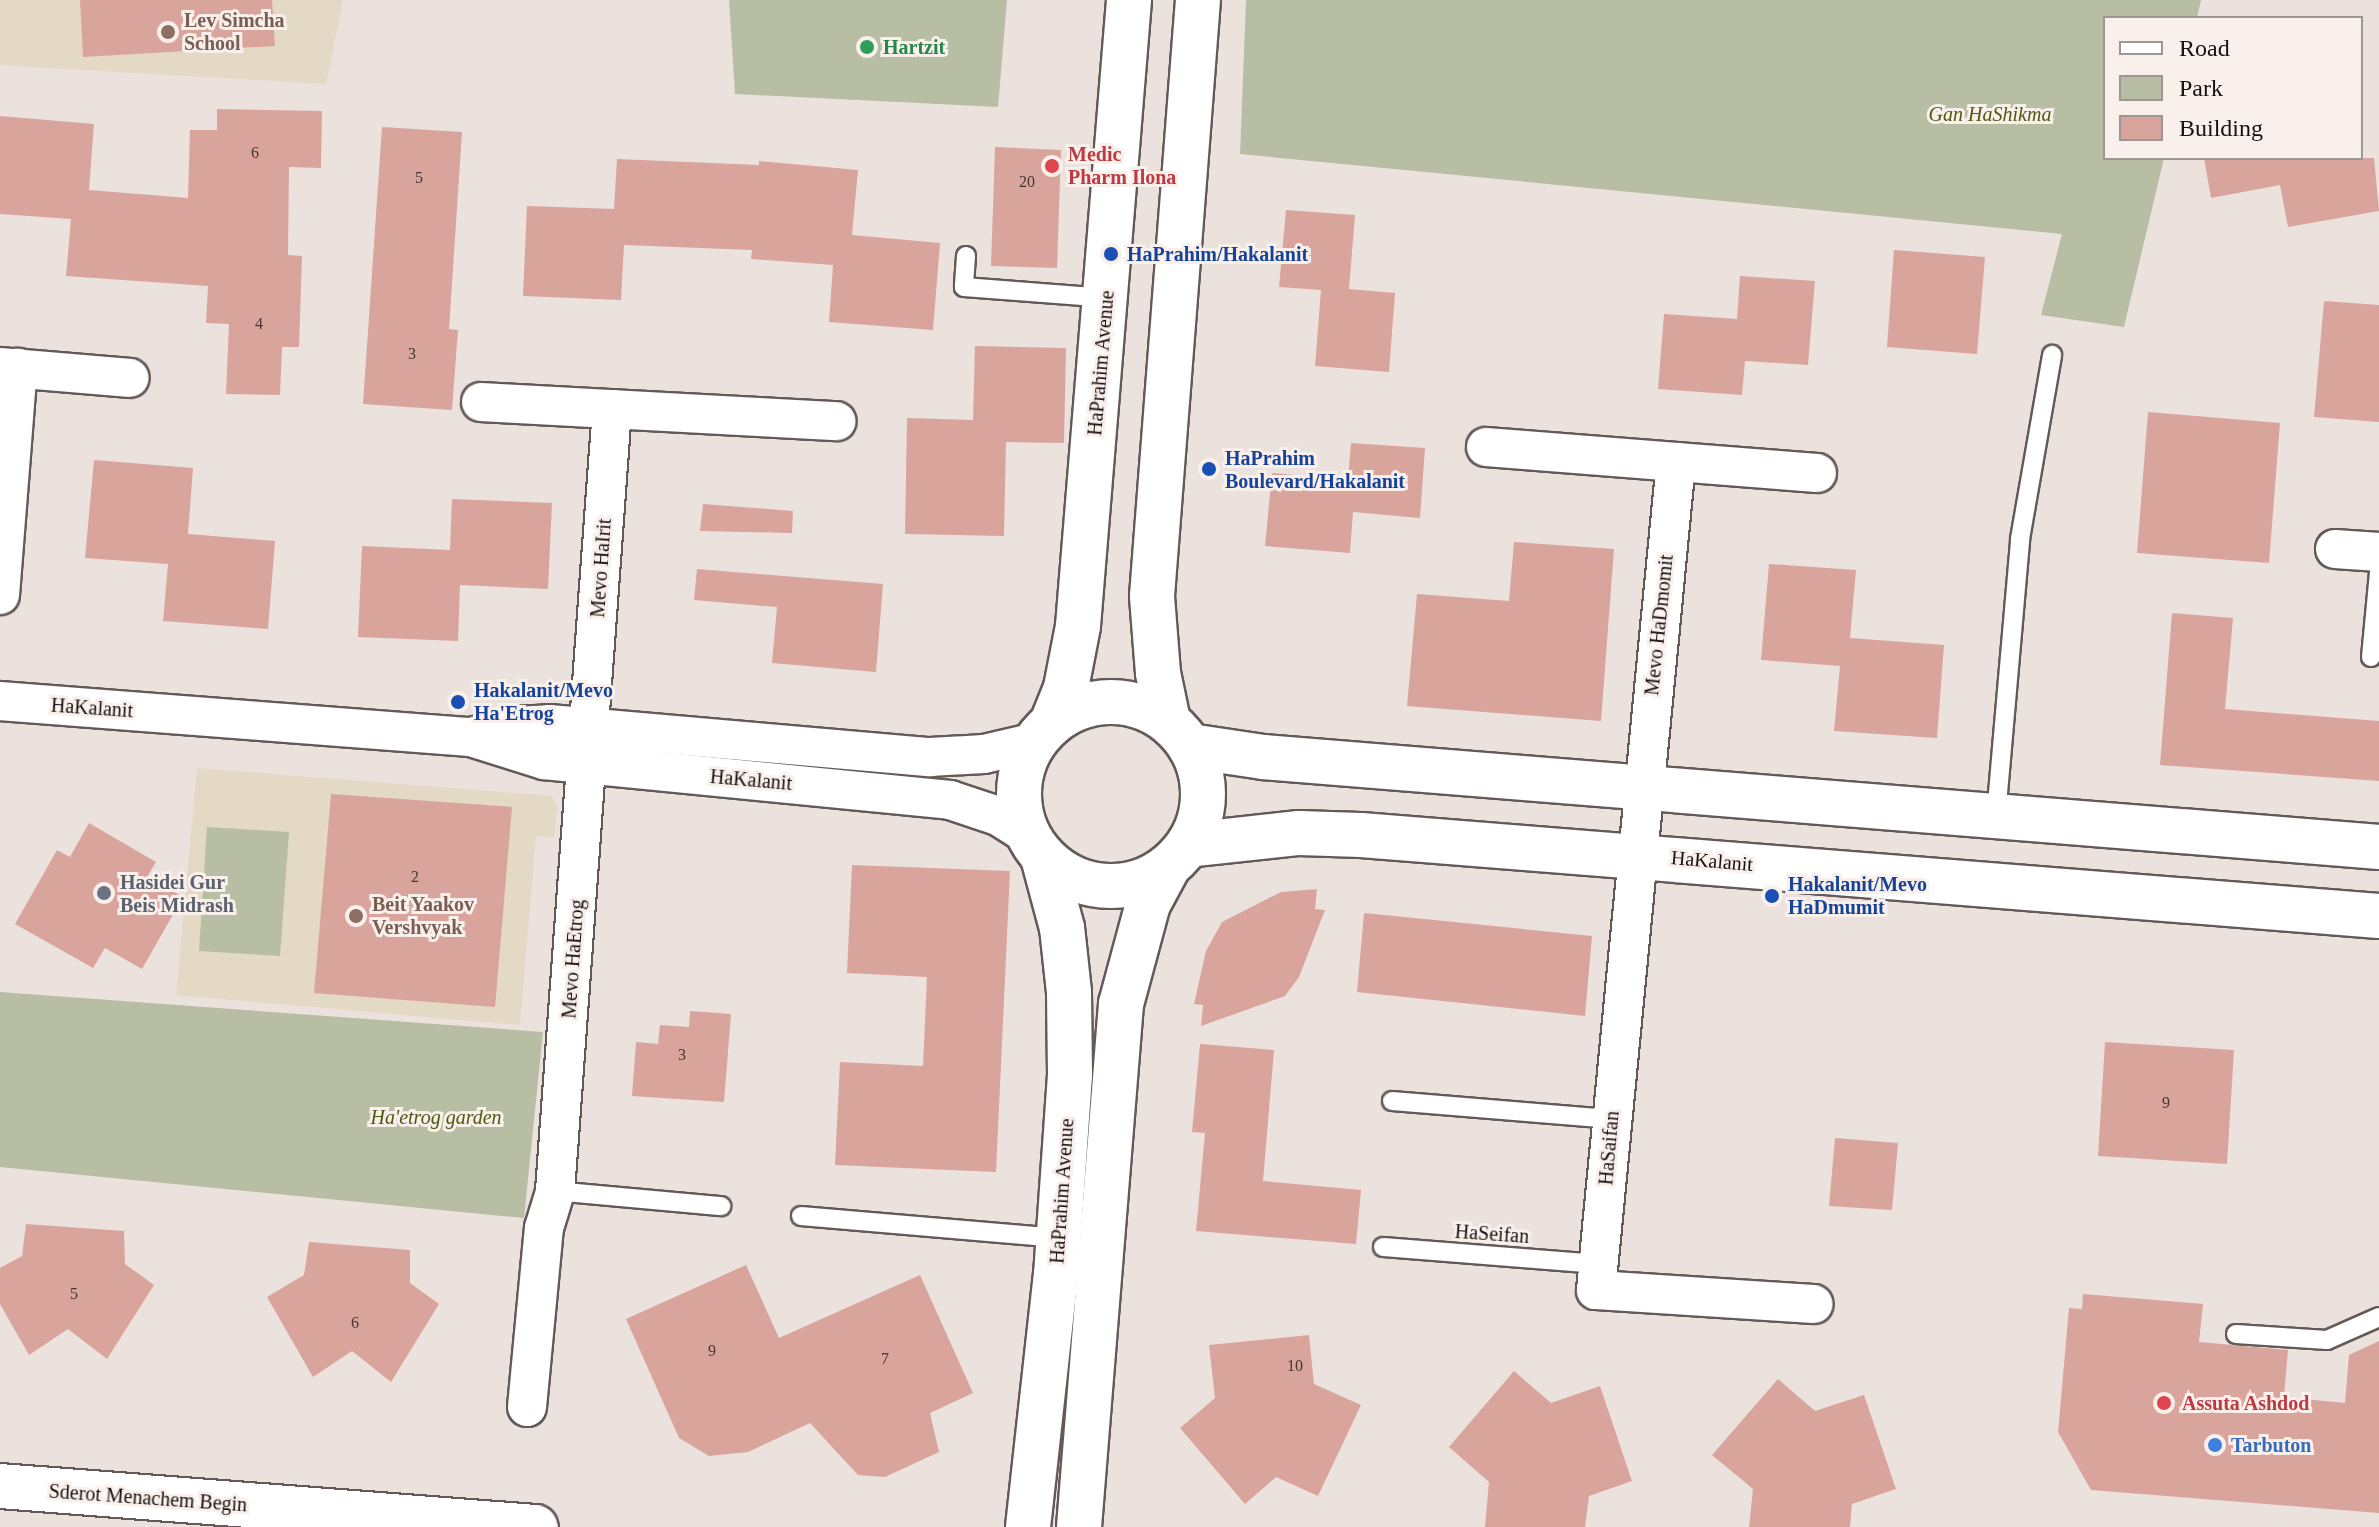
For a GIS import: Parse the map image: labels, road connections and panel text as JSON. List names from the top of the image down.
{
  "streets": {
    "street": [
      "HaPrahim Avenue",
      "Mevo HaIrit",
      "Mevo HaDmomit",
      "HaKalanit",
      "Mevo HaEtrog",
      "HaSaifan",
      "Sderot Menachem Begin"
    ],
    "lane": ["HaSeifan"]
  },
  "crossings": [
    ["HaPrahim Avenue", "HaKalanit"],
    ["Mevo HaIrit", "HaKalanit"],
    ["Mevo HaIrit", "Mevo HaEtrog"],
    ["Mevo HaDmomit", "HaSaifan"],
    ["HaKalanit", "Mevo HaEtrog"],
    ["HaKalanit", "HaSaifan"],
    ["HaSaifan", "HaSeifan"]
  ],
  "parks": ["Gan HaShikma", "Ha'etrog garden"],
  "places": [
    "Lev Simcha School",
    "Hartzit",
    "Medic Pharm Ilona",
    "HaPrahim/Hakalanit",
    "HaPrahim Boulevard/Hakalanit",
    "Hakalanit/Mevo Ha'Etrog",
    "Hasidei Gur Beis Midrash",
    "Hakalanit/Mevo HaDmumit",
    "Beit Yaakov Vershvyak",
    "Assuta Ashdod",
    "Tarbuton"
  ],
  "house_numbers": [
    "6",
    "5",
    "20",
    "4",
    "3",
    "2",
    "3",
    "9",
    "5",
    "6",
    "9",
    "7",
    "10"
  ],
  "legend": ["Road", "Park", "Building"]
}
